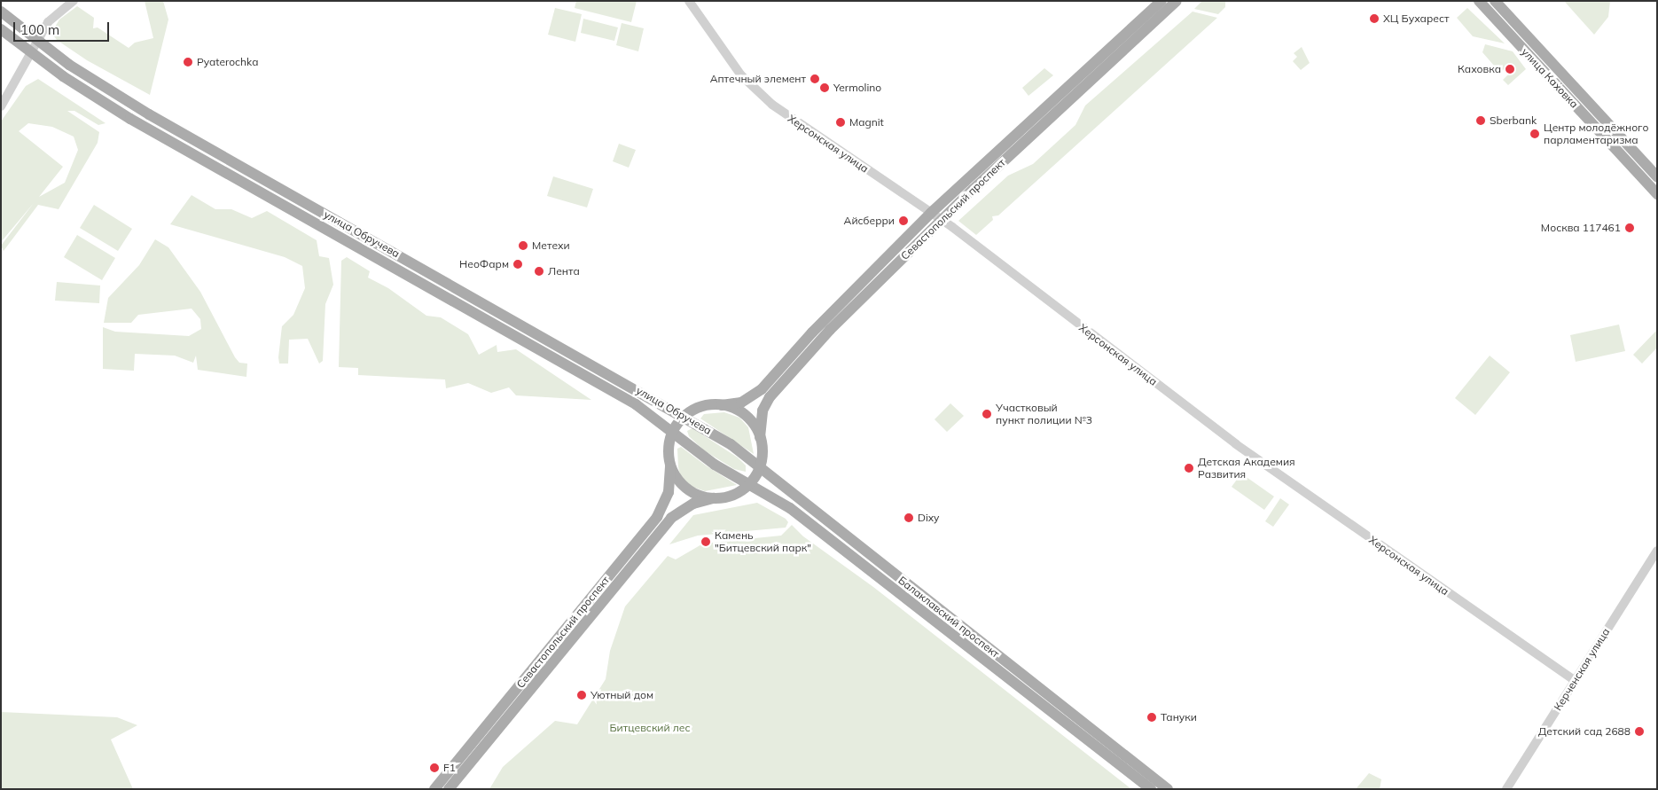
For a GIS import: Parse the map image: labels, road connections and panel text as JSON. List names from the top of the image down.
{
  "streets": {
    "main road": [
      "улица Каховка",
      "Севастопольский проспект",
      "улица Обручева",
      "Балаклавский проспект"
    ],
    "street": ["Херсонская улица", "Керченская улица"]
  },
  "crossings": [
    ["Херсонская улица", "Севастопольский проспект"],
    ["Херсонская улица", "Керченская улица"],
    ["Севастопольский проспект", "улица Обручева"],
    ["Севастопольский проспект", "Балаклавский проспект"],
    ["улица Обручева", "Балаклавский проспект"]
  ],
  "parks": ["Битцевский лес"],
  "places": [
    "ХЦ Бухарест",
    "Pyaterochka",
    "Каховка",
    "Аптечный элемент",
    "Yermolino",
    "Sberbank",
    "Magnit",
    "Центр молодёжного парламентаризма",
    "Айсберри",
    "Москва 117461",
    "Метехи",
    "НеоФарм",
    "Лента",
    "Участковый пункт полиции №3",
    "Детская Академия Развития",
    "Dixy",
    "Камень \"Битцевский парк\"",
    "Уютный дом",
    "Тануки",
    "Детский сад 2688",
    "F1"
  ],
  "scale_bar": "100 m"
}
